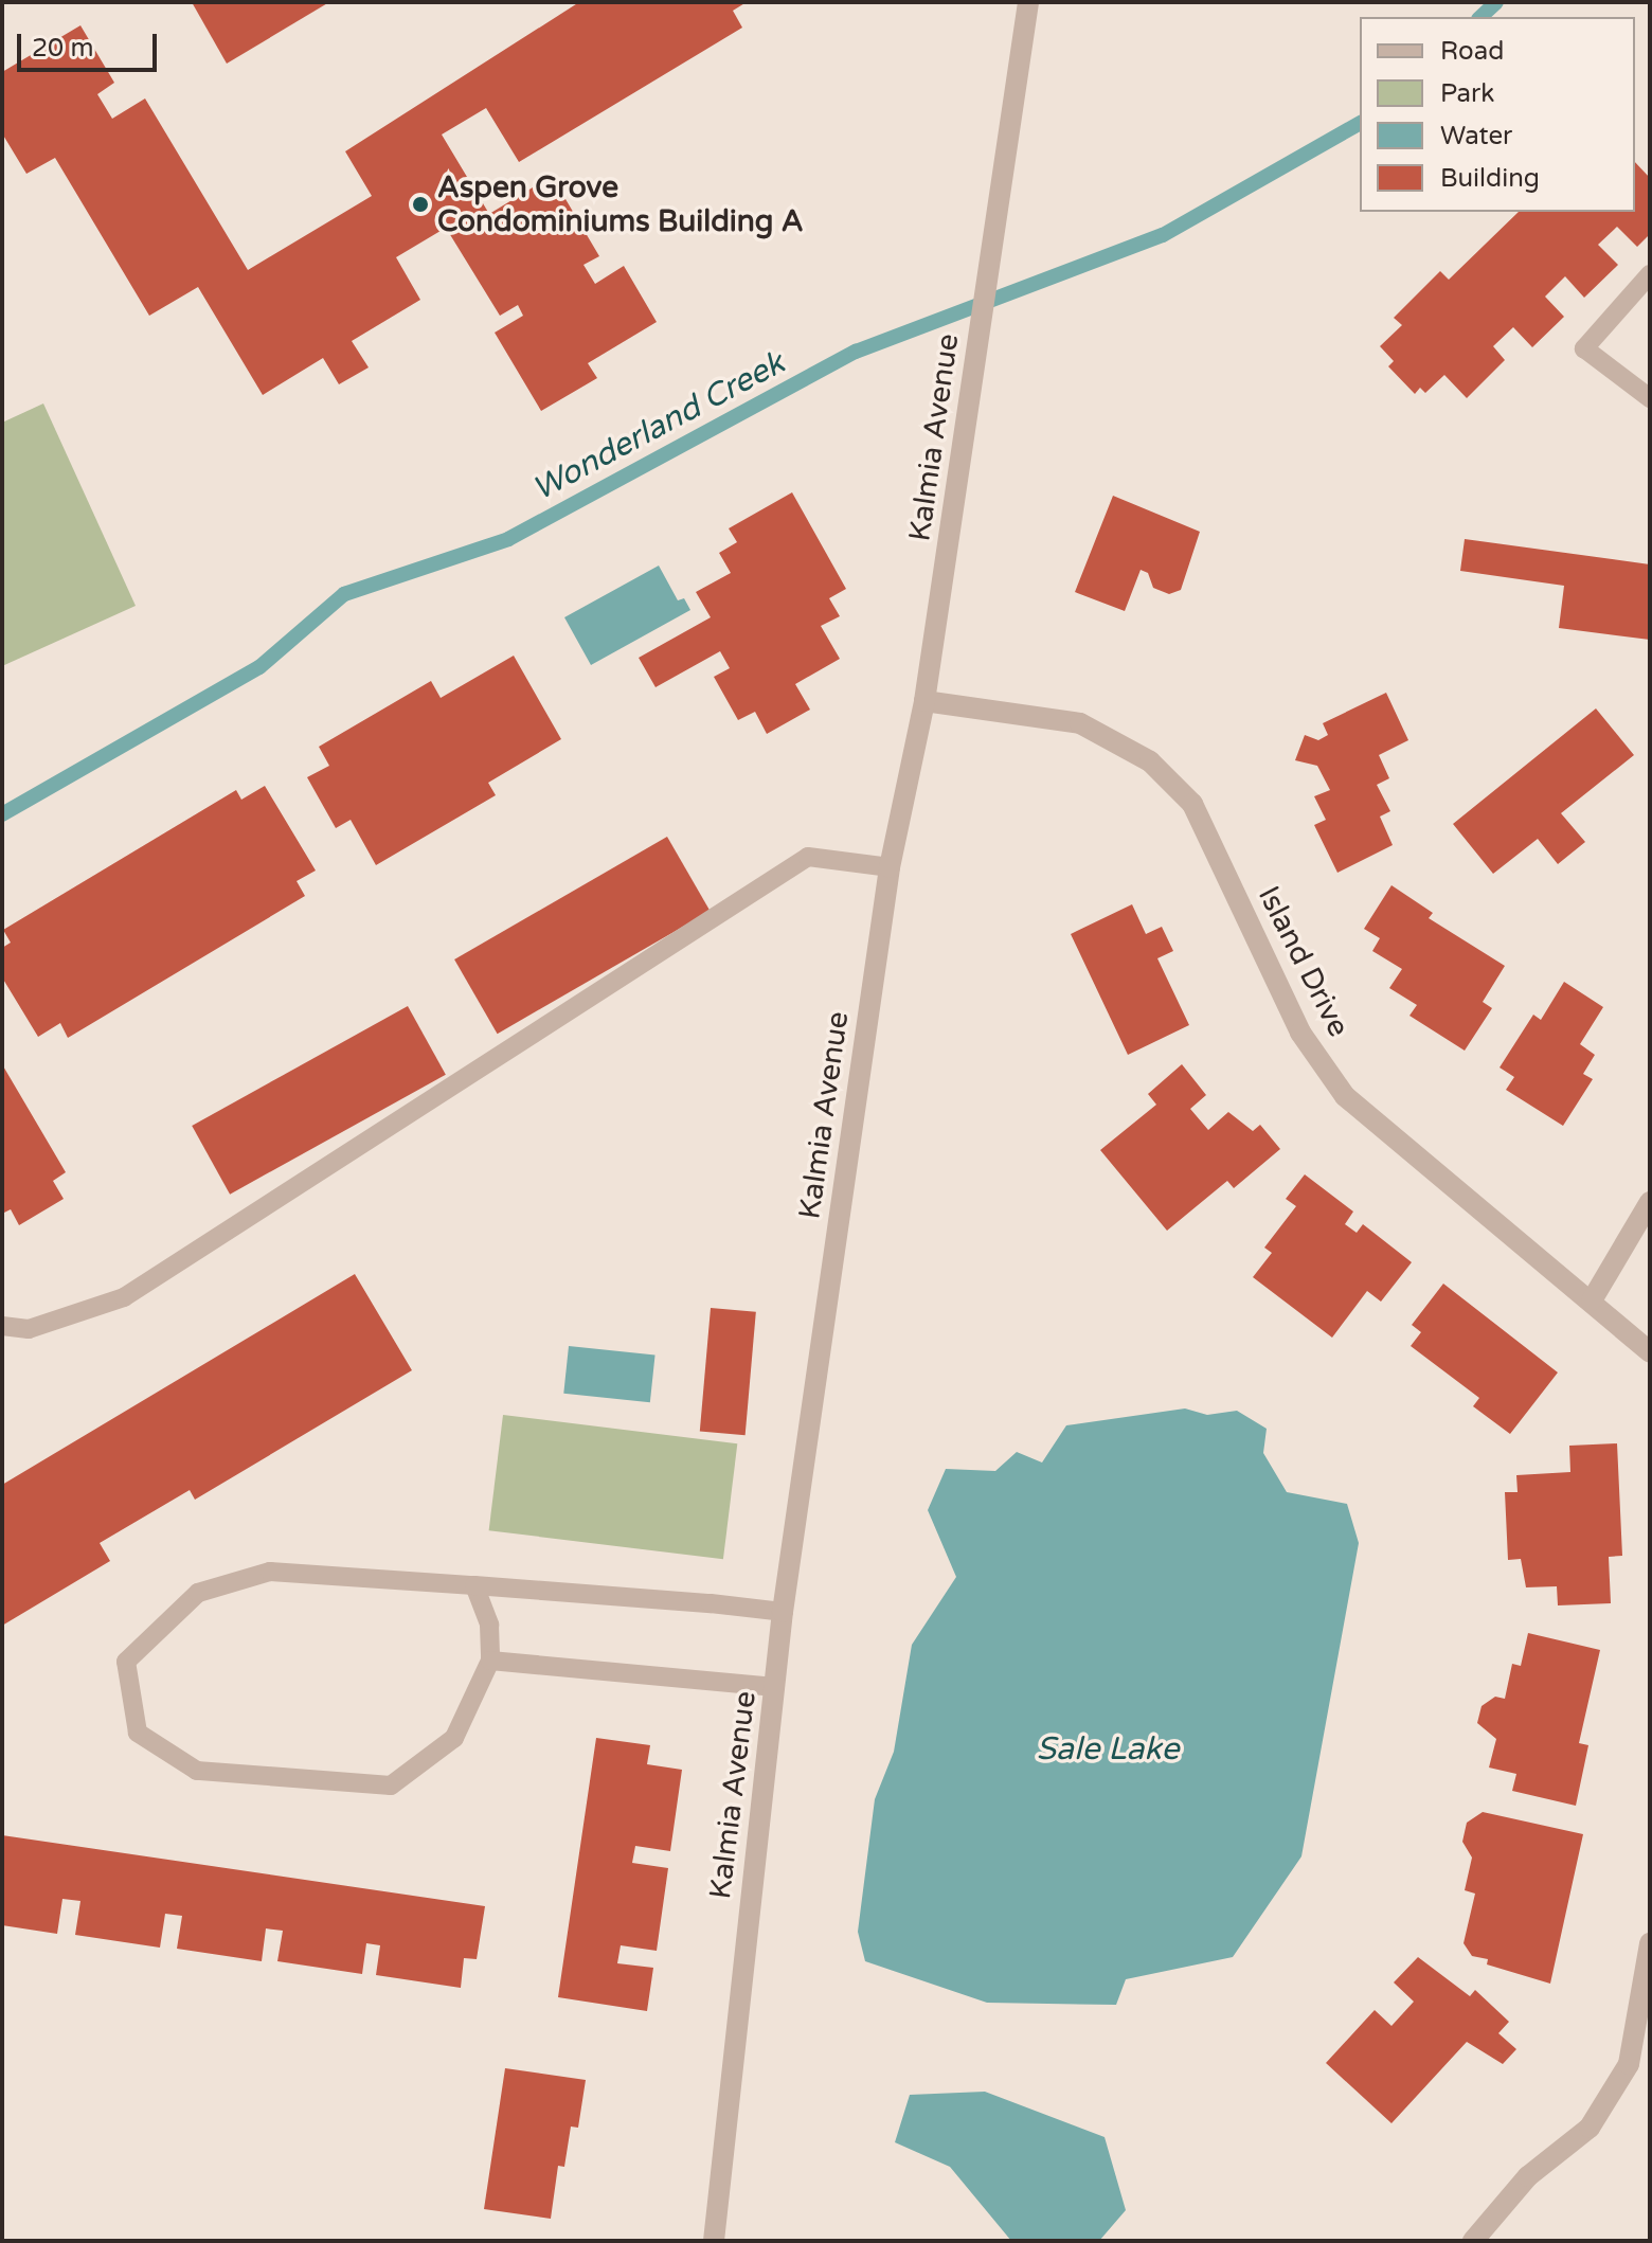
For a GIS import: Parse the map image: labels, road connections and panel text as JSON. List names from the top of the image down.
{
  "streets": {
    "street": ["Kalmia Avenue", "Island Drive"]
  },
  "crossings": [
    ["Kalmia Avenue", "Island Drive"]
  ],
  "water": ["Wonderland Creek", "Sale Lake"],
  "places": ["Aspen Grove Condominiums Building A"],
  "legend": [
    "Road",
    "Park",
    "Water",
    "Building"
  ],
  "scale_bar": "20 m"
}
